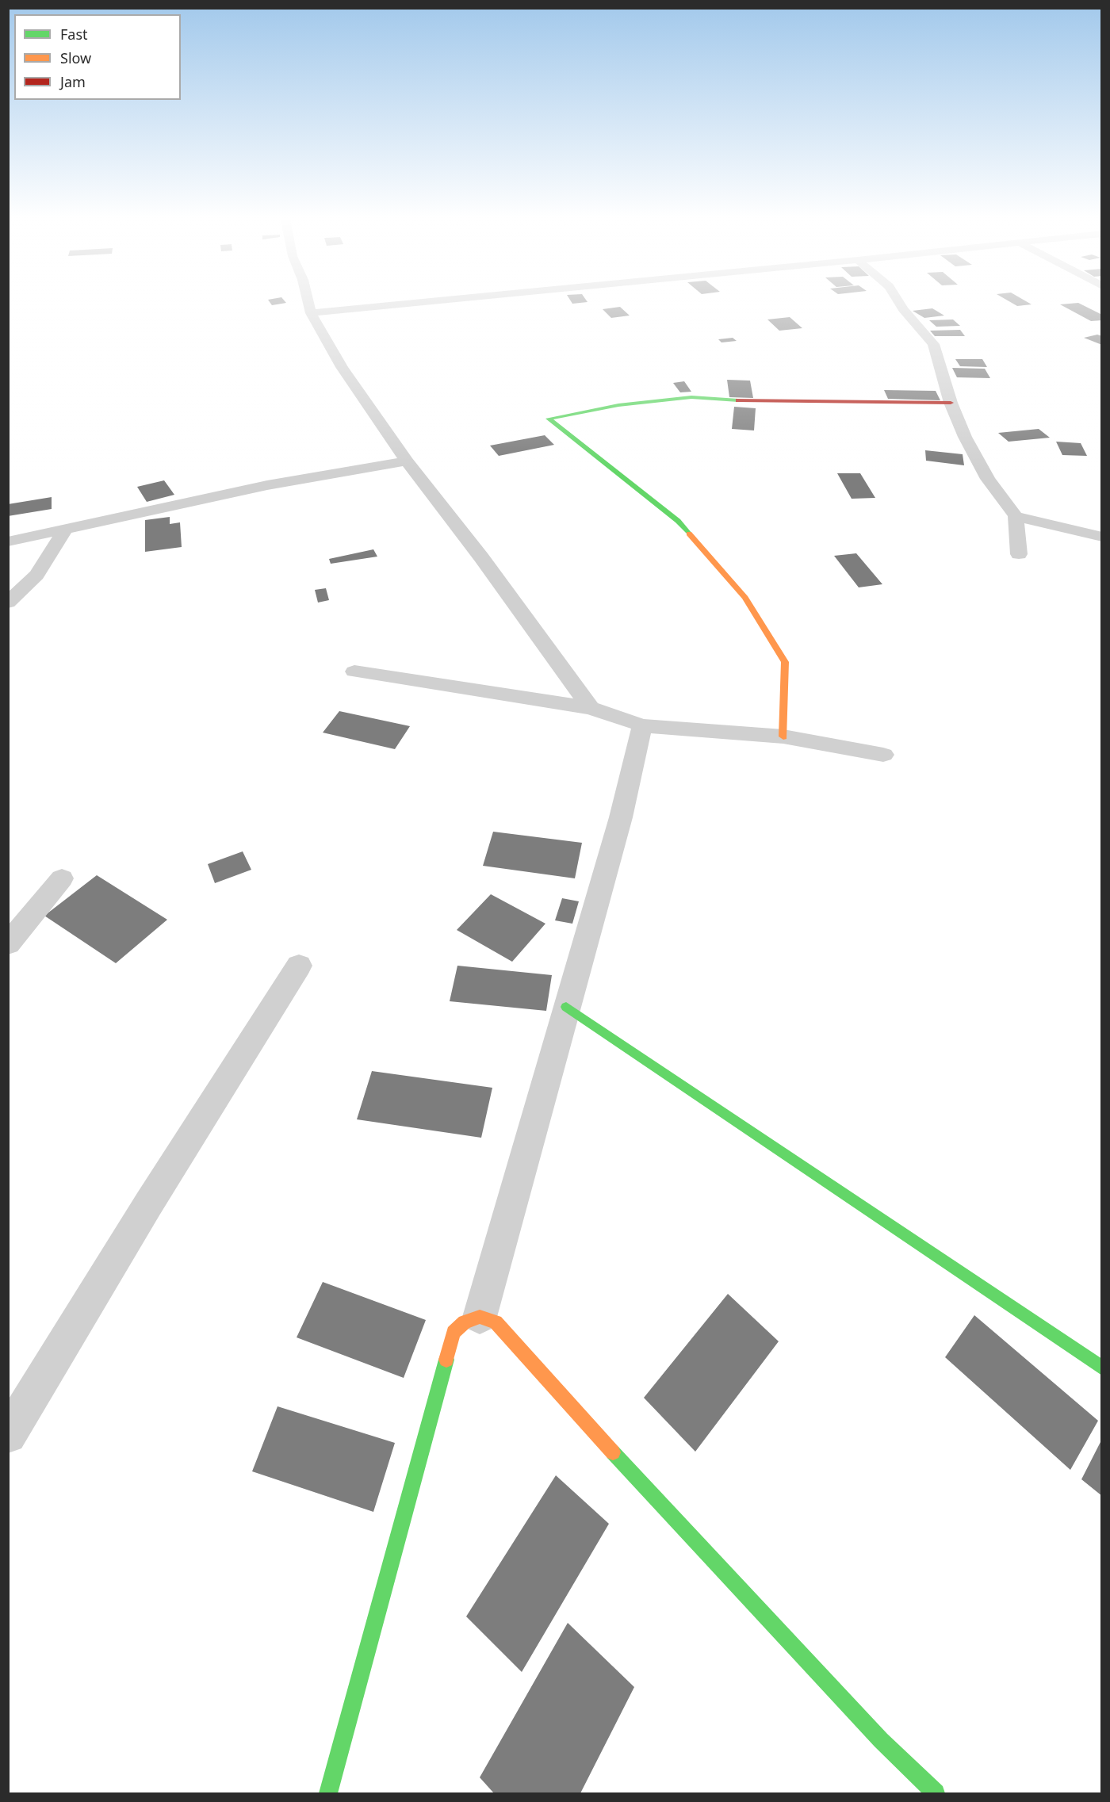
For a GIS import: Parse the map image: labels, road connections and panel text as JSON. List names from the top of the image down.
{
  "legend": ["Fast", "Slow", "Jam"]
}
